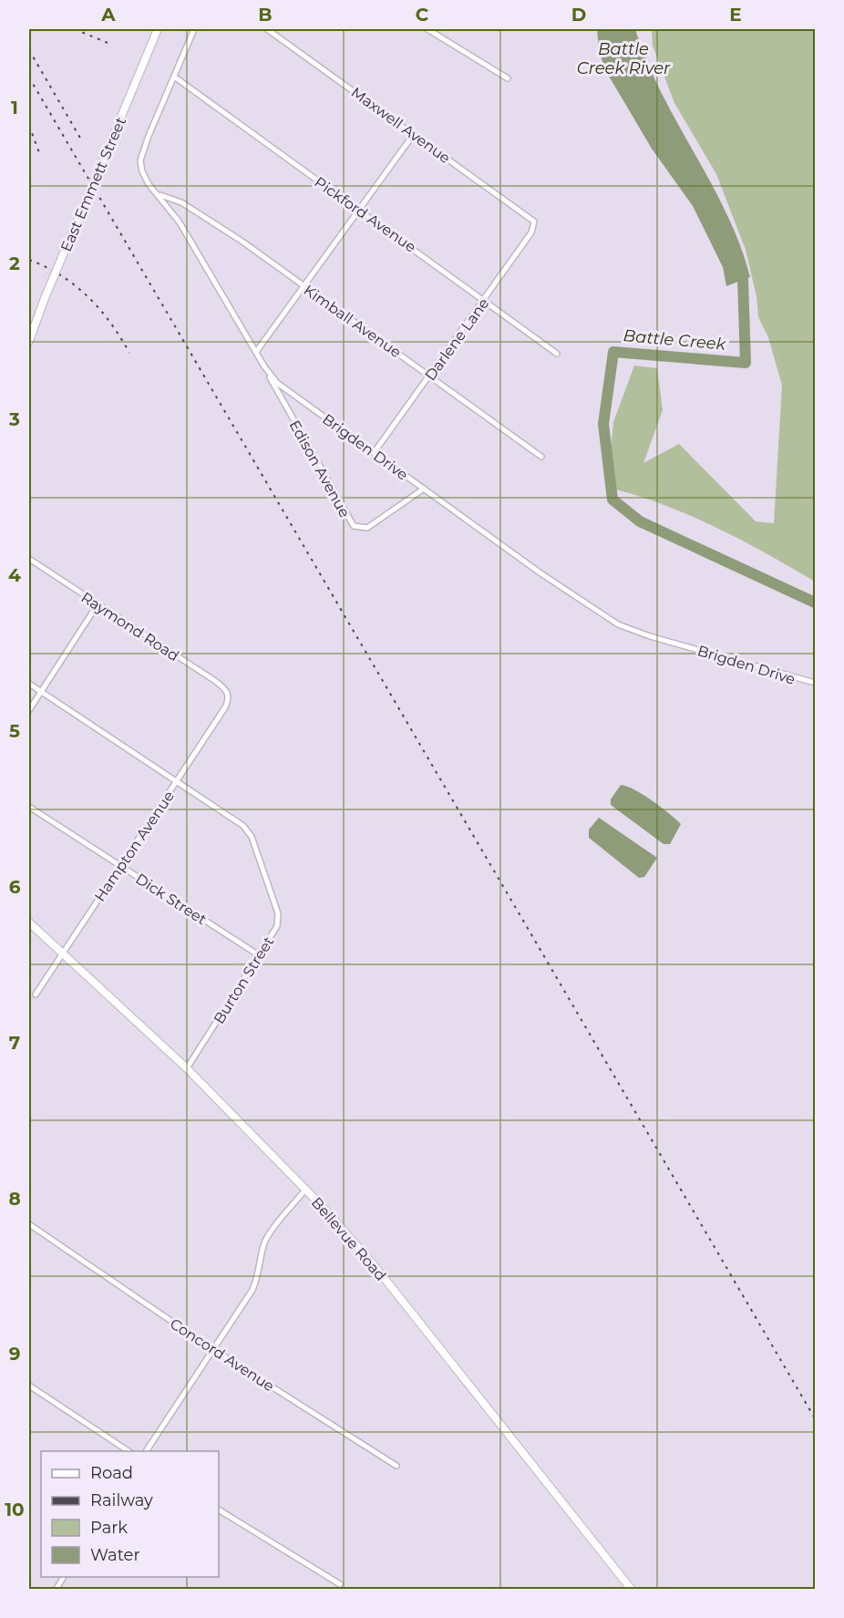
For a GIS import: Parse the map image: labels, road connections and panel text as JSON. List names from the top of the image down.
{
  "streets": {
    "street": [
      "Maxwell Avenue",
      "East Emmett Street",
      "Pickford Avenue",
      "Kimball Avenue",
      "Darlene Lane",
      "Brigden Drive",
      "Edison Avenue",
      "Raymond Road",
      "Hampton Avenue",
      "Dick Street",
      "Burton Street",
      "Bellevue Road",
      "Concord Avenue"
    ]
  },
  "crossings": [
    ["Maxwell Avenue", "Darlene Lane"],
    ["Pickford Avenue", "Darlene Lane"],
    ["Pickford Avenue", "Brigden Drive"],
    ["Kimball Avenue", "Darlene Lane"],
    ["Kimball Avenue", "Brigden Drive"],
    ["Darlene Lane", "Brigden Drive"],
    ["Brigden Drive", "Edison Avenue"],
    ["Raymond Road", "Hampton Avenue"],
    ["Hampton Avenue", "Dick Street"],
    ["Hampton Avenue", "Burton Street"],
    ["Hampton Avenue", "Bellevue Road"],
    ["Dick Street", "Burton Street"],
    ["Burton Street", "Bellevue Road"]
  ],
  "water": ["Battle Creek River", "Battle Creek"],
  "legend": [
    "Road",
    "Railway",
    "Park",
    "Water"
  ],
  "grid": {
    "columns": [
      "A",
      "B",
      "C",
      "D",
      "E"
    ],
    "rows": [
      "1",
      "2",
      "3",
      "4",
      "5",
      "6",
      "7",
      "8",
      "9",
      "10"
    ]
  }
}
